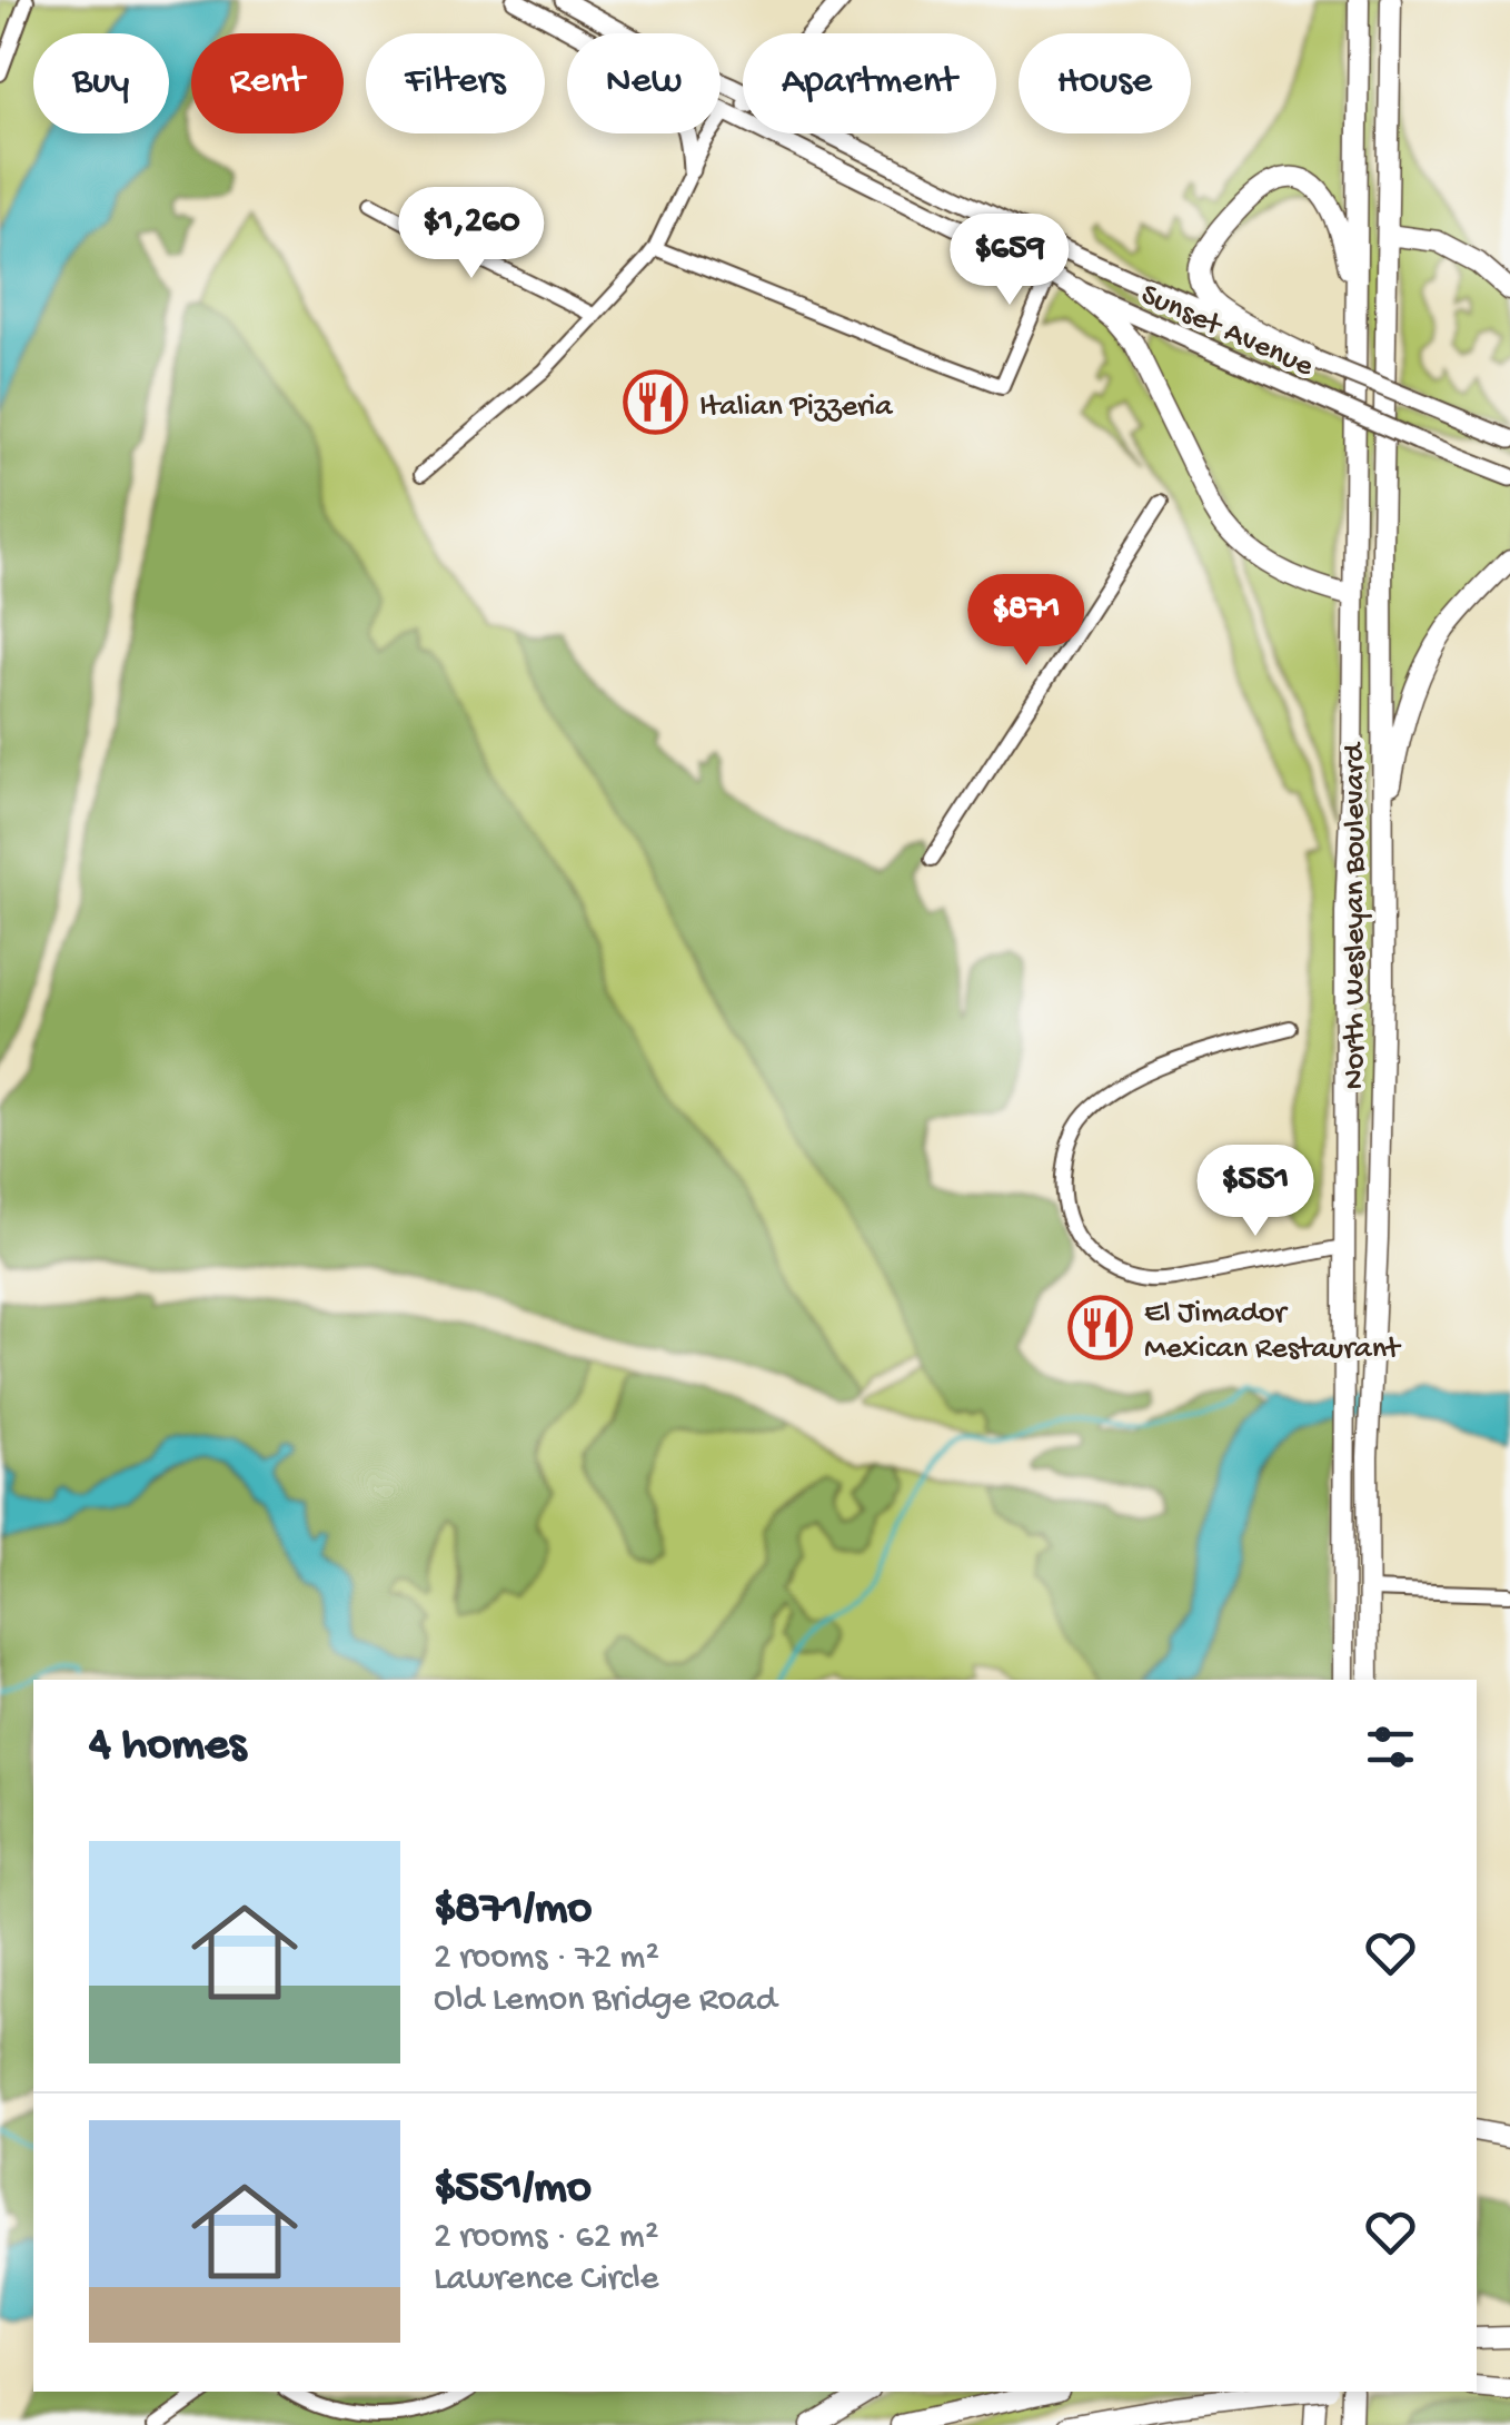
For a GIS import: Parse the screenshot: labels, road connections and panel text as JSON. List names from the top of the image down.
{
  "streets": {
    "highway": ["North Wesleyan Boulevard"],
    "main road": ["Sunset Avenue"]
  },
  "places": {
    "restaurant": ["Italian Pizzeria", "El Jimador Mexican Restaurant"]
  },
  "page": {
    "chip": [
      "Buy",
      "Rent",
      "Filters",
      "New",
      "Apartment",
      "House"
    ],
    "price": [
      "$1,260",
      "$659",
      "$871",
      "$551"
    ],
    "heading": "4 homes",
    "list": [
      {
        "name": "$871/mo",
        "note": "2 rooms · 72 m² · Old Lemon Bridge Road"
      },
      {
        "name": "$551/mo",
        "note": "2 rooms · 62 m² · Lawrence Circle"
      }
    ]
  }
}
